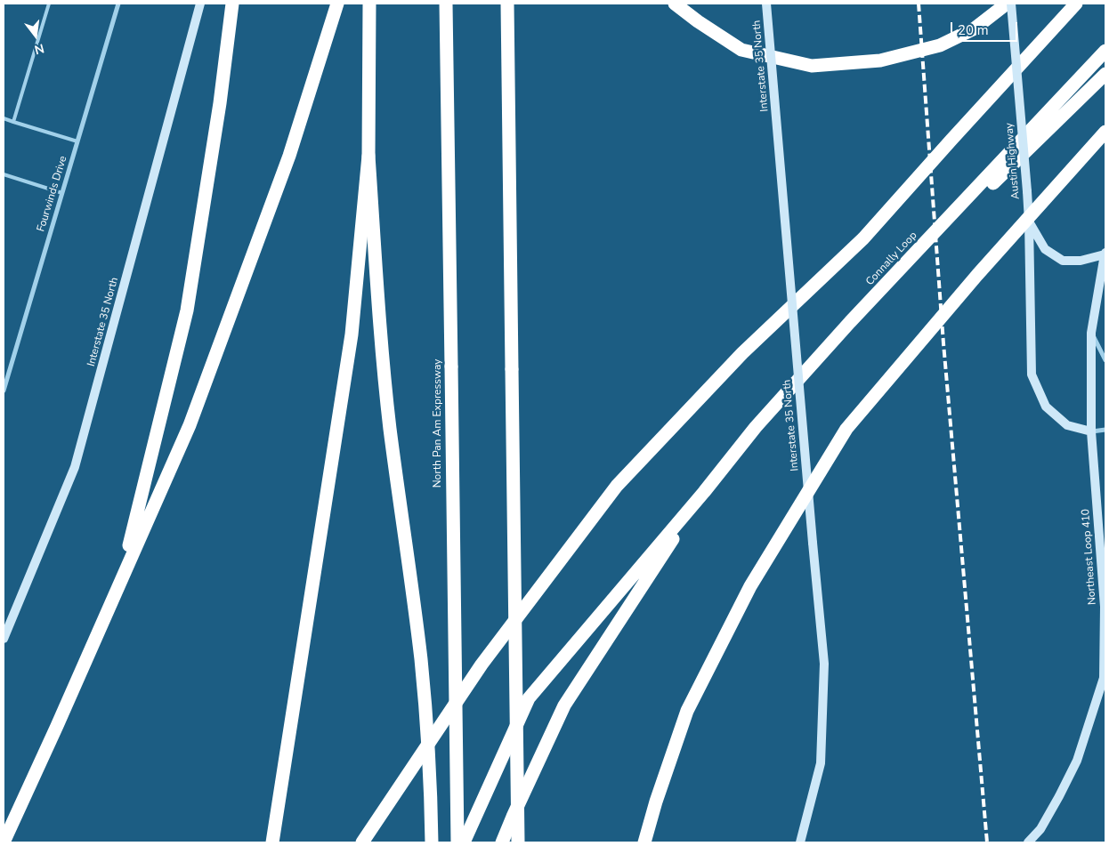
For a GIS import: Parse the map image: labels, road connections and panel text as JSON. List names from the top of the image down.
{
  "streets": {
    "highway": ["Connally Loop", "North Pan Am Expressway"],
    "main road": ["Interstate 35 North", "Austin Highway", "Northeast Loop 410"],
    "street": ["Fourwinds Drive"]
  },
  "crossings": [
    ["Austin Highway", "Northeast Loop 410"]
  ],
  "scale_bar": "20 m",
  "north": "bottom"
}
